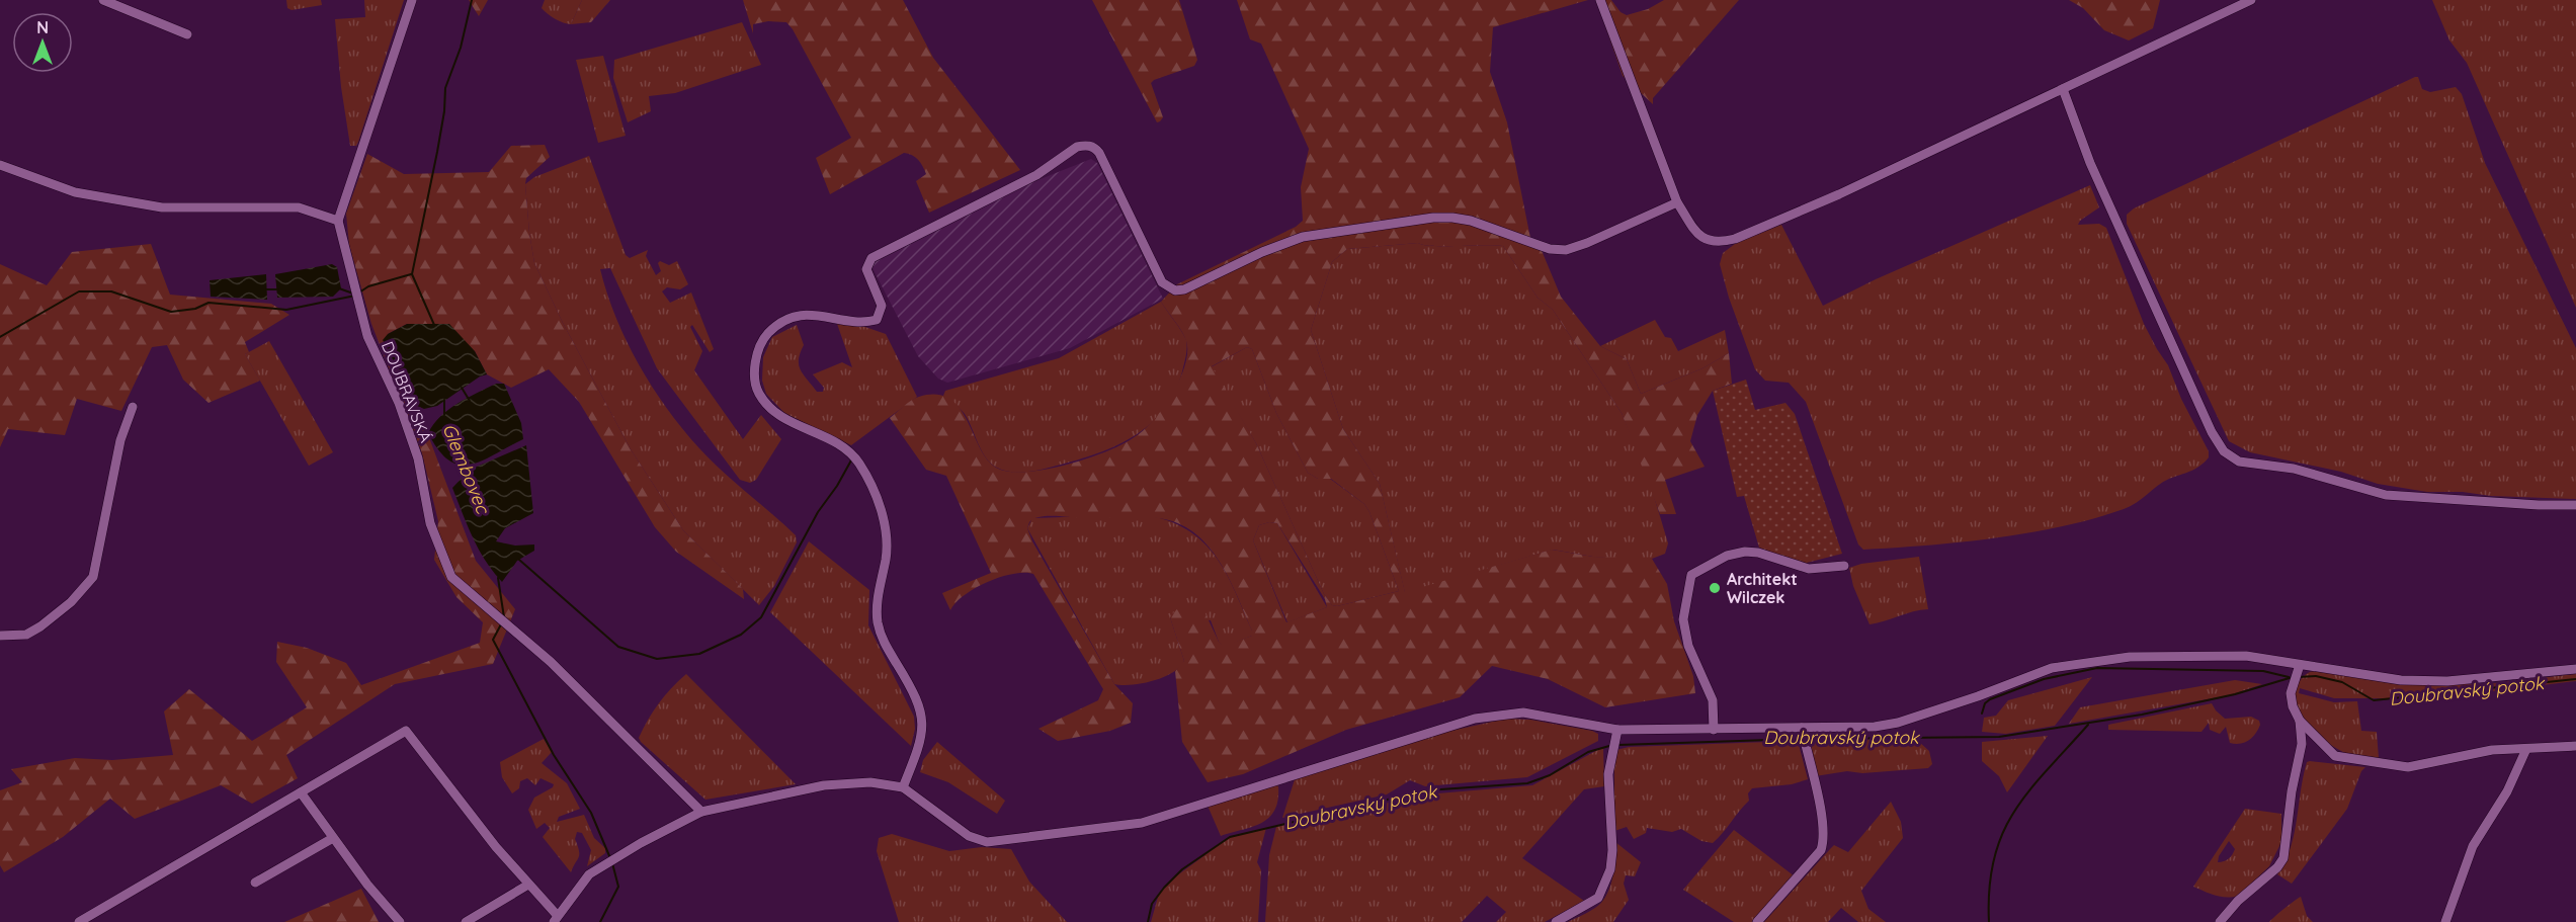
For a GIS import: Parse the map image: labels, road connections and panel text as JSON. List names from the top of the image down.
{
  "streets": {
    "street": ["DOUBRAVSKÁ"]
  },
  "water": ["Glembovec", "Doubravský potok"],
  "places": ["Architekt Wilczek"],
  "north": "top"
}
